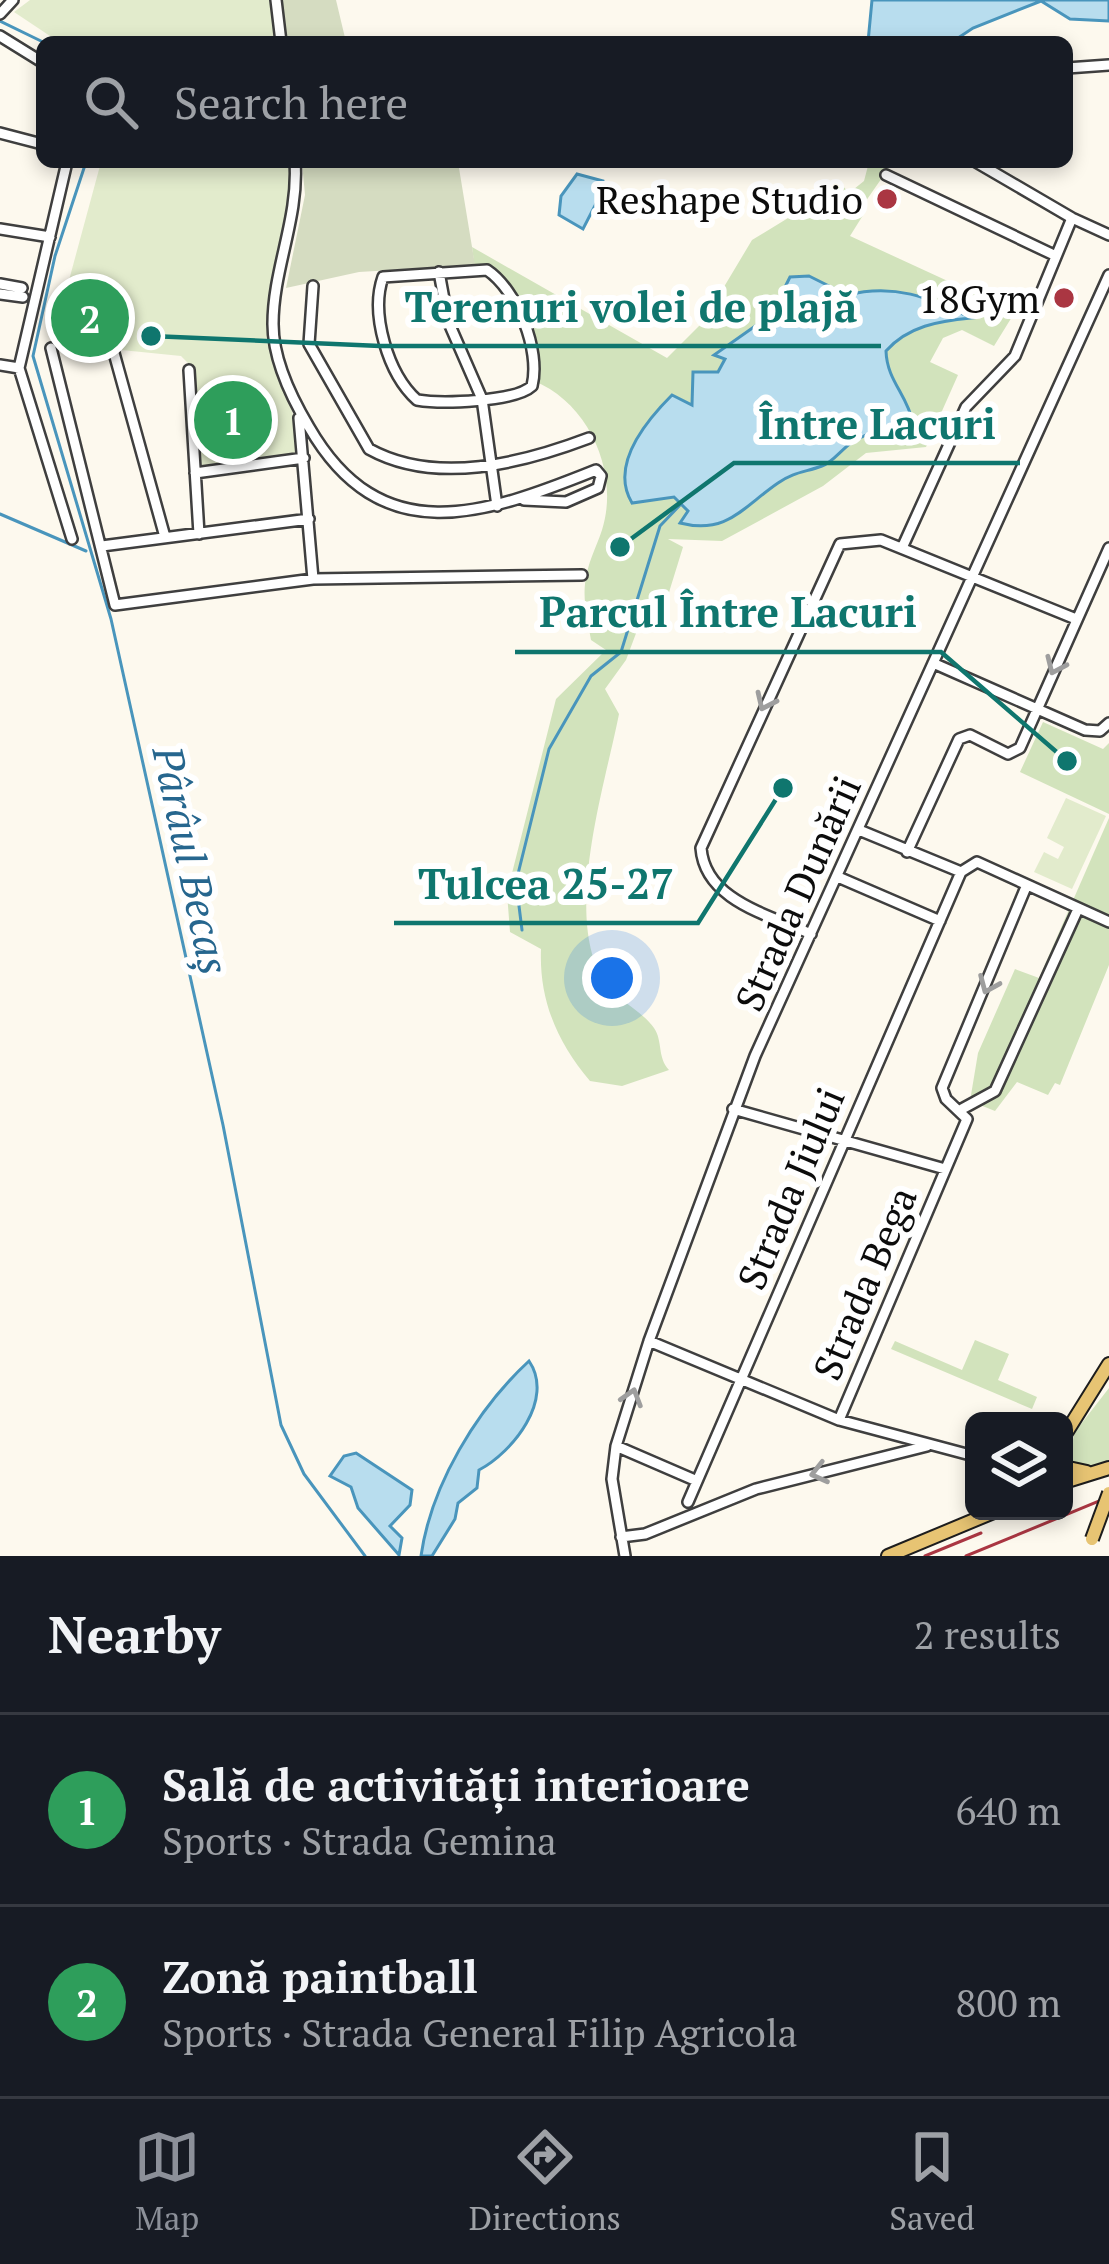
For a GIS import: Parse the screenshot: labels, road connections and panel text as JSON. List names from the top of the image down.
{
  "streets": {
    "street": ["Strada Dunării", "Strada Jiului", "Strada Bega"]
  },
  "water": ["Pârâul Becaș"],
  "places": [
    "Reshape Studio",
    "18Gym",
    "Terenuri volei de plajă",
    "Între Lacuri",
    "Parcul Între Lacuri",
    "Tulcea 25-27"
  ],
  "page": {
    "search": "Search here",
    "pins": ["2", "1"],
    "heading": ["Nearby", "2 results"],
    "list": [
      {
        "mark": "1",
        "name": "Sală de activități interioare",
        "note": "Sports · Strada Gemina",
        "value": "640 m"
      },
      {
        "mark": "2",
        "name": "Zonă paintball",
        "note": "Sports · Strada General Filip Agricola",
        "value": "800 m"
      }
    ],
    "nav": ["Map", "Directions", "Saved"]
  }
}
